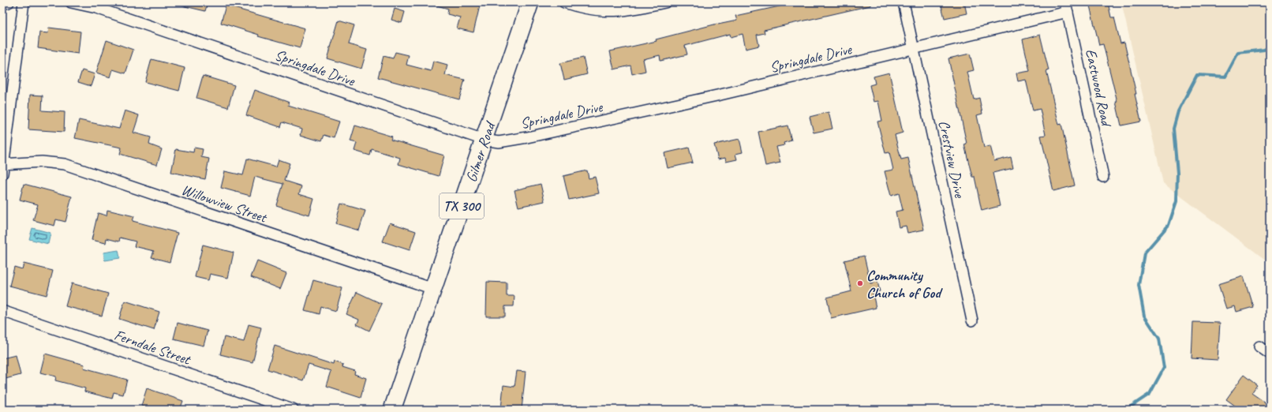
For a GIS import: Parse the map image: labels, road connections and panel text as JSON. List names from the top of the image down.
{
  "streets": {
    "main road": ["Gilmer Road", "TX 300"],
    "street": [
      "Springdale Drive",
      "Eastwood Road",
      "Crestview Drive",
      "Willowview Street",
      "Ferndale Street"
    ]
  },
  "crossings": [
    ["Springdale Drive", "Eastwood Road"],
    ["Springdale Drive", "Gilmer Road"],
    ["Springdale Drive", "Crestview Drive"],
    ["Gilmer Road", "Willowview Street"]
  ],
  "places": ["Community Church of God"]
}
